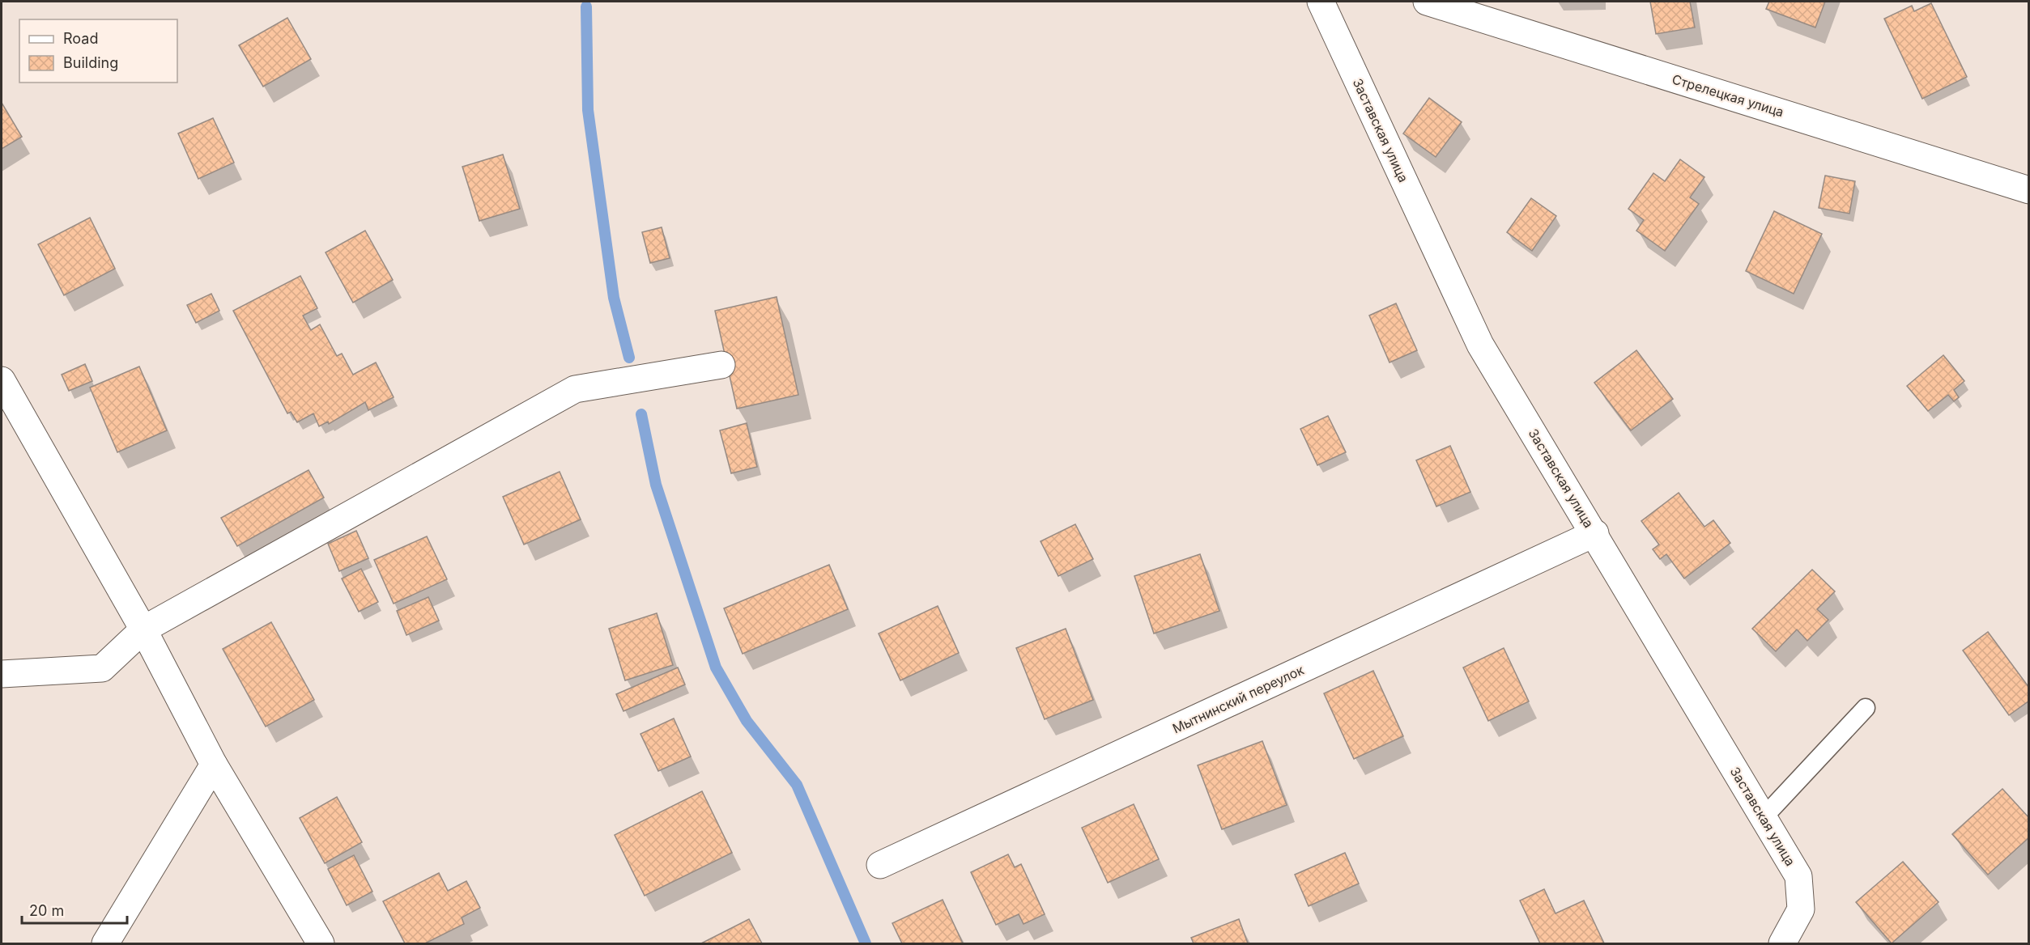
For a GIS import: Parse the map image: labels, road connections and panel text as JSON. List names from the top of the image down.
{
  "streets": {
    "street": ["Стрелецкая улица", "Заставская улица", "Мытнинский переулок"]
  },
  "crossings": [
    ["Заставская улица", "Мытнинский переулок"]
  ],
  "legend": ["Road", "Building"],
  "scale_bar": "20 m"
}
